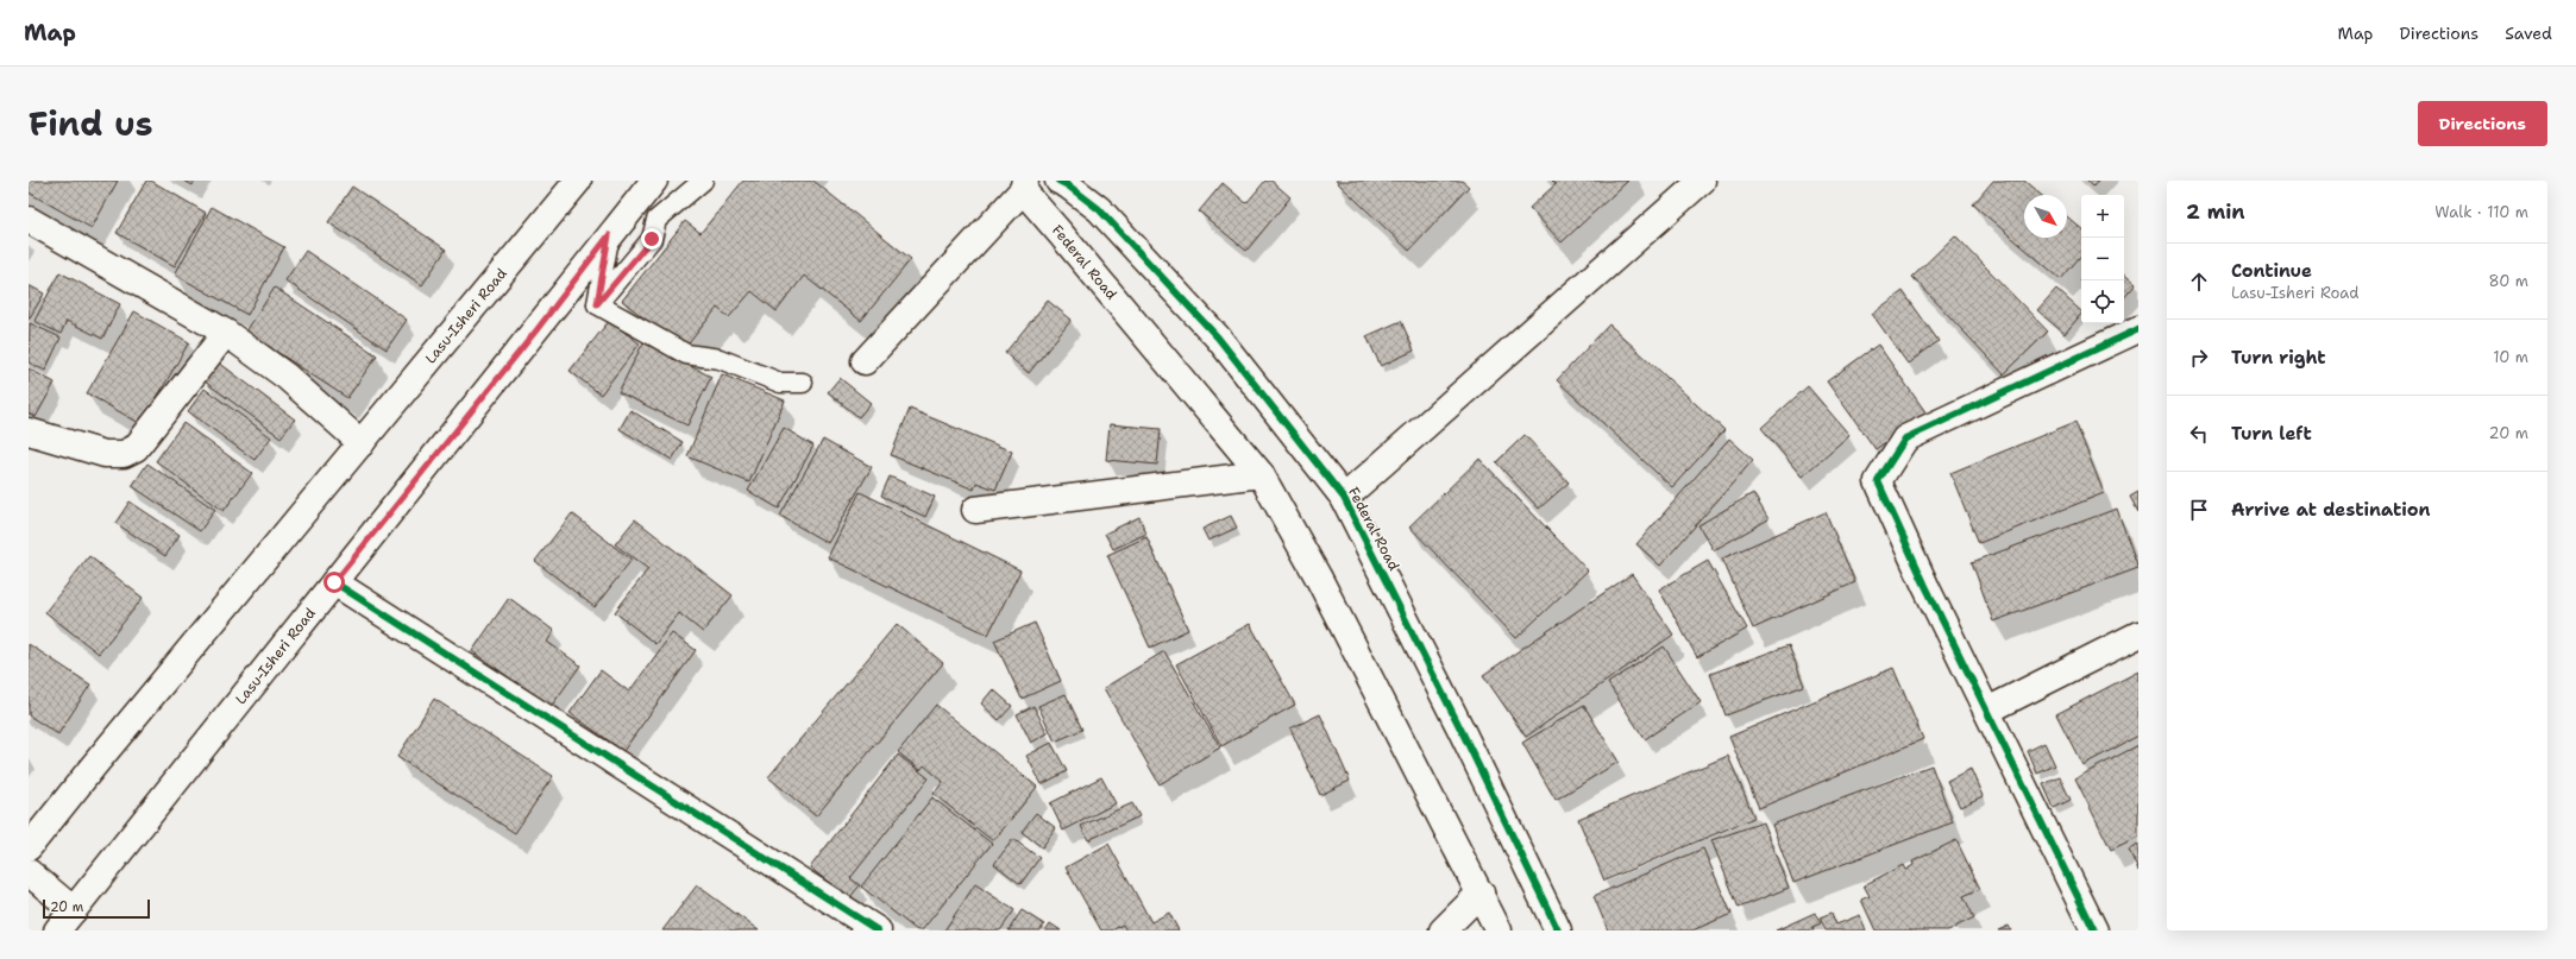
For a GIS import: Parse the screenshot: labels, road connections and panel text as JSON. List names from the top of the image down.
{
  "streets": {
    "street": ["Federal Road", "Lasu-Isheri Road"]
  },
  "scale_bar": "20 m",
  "north": "bottom right",
  "page": {
    "header": "Map",
    "nav": ["Map", "Directions", "Saved"],
    "title": "Find us",
    "buttons": "Directions",
    "heading": ["2 min", "Walk · 110 m"],
    "map_buttons": ["+", "−"],
    "list": [
      ["Continue", "Lasu-Isheri Road", "80 m"],
      ["Turn right", "10 m"],
      ["Turn left", "20 m"],
      "Arrive at destination"
    ],
    "scale": "20 m"
  }
}
